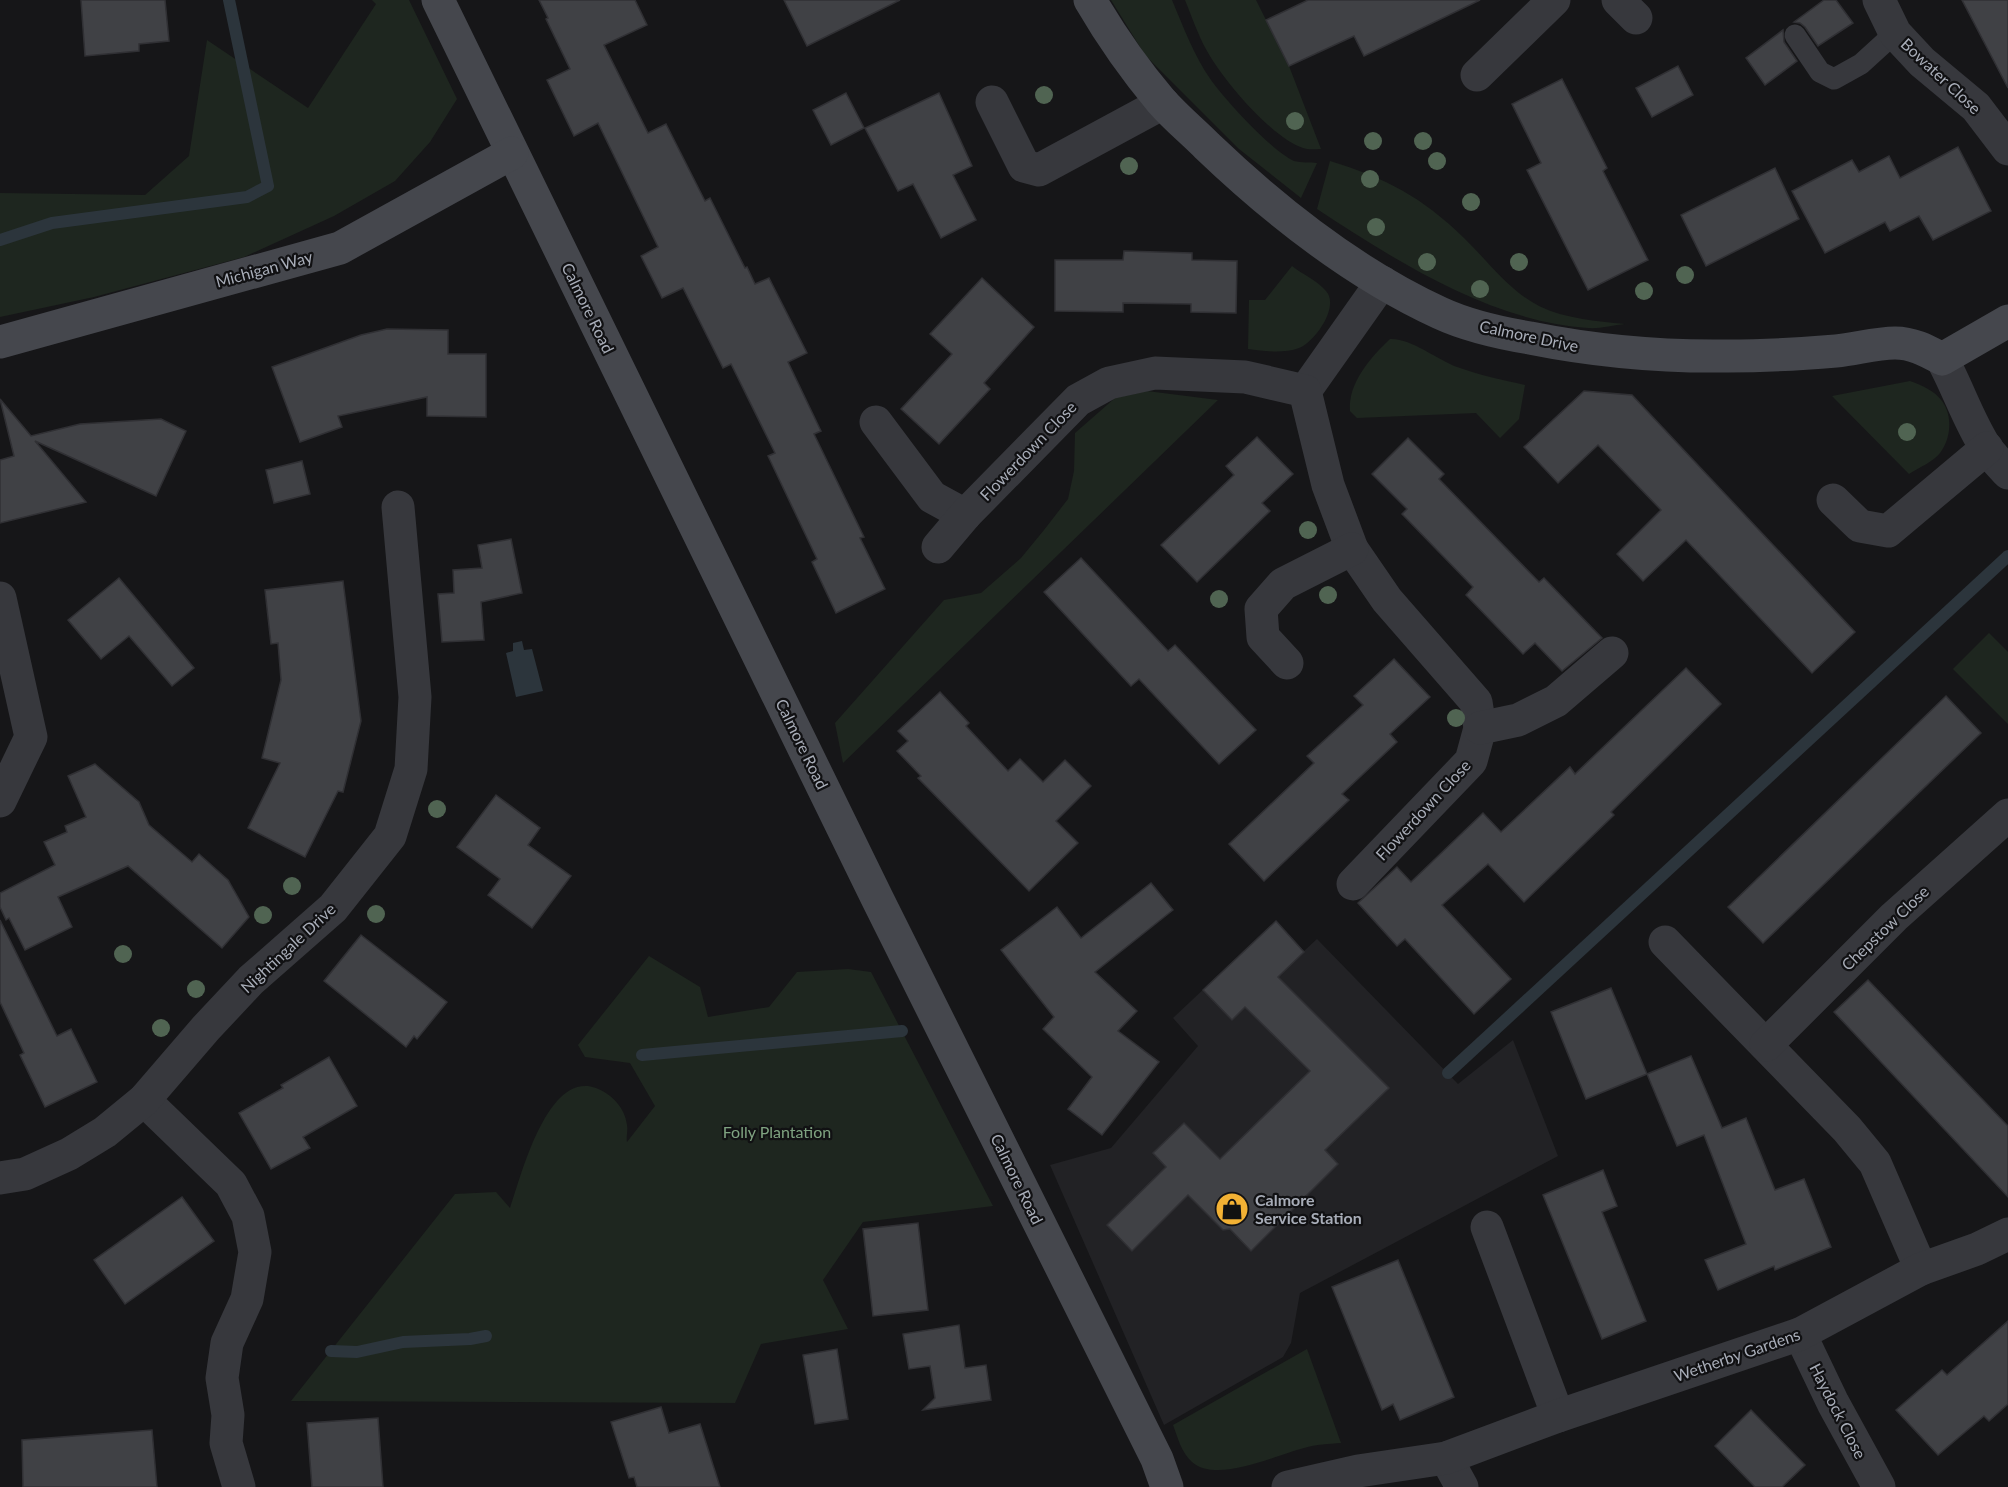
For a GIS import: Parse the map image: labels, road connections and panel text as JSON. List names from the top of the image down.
{
  "streets": {
    "street": [
      "Bowater Close",
      "Michigan Way",
      "Calmore Road",
      "Calmore Drive",
      "Flowerdown Close",
      "Chepstow Close",
      "Nightingale Drive",
      "Wetherby Gardens",
      "Haydock Close"
    ]
  },
  "crossings": [
    ["Michigan Way", "Calmore Road"],
    ["Wetherby Gardens", "Haydock Close"]
  ],
  "parks": ["Folly Plantation"],
  "places": {
    "shop": ["Calmore Service Station"]
  }
}
